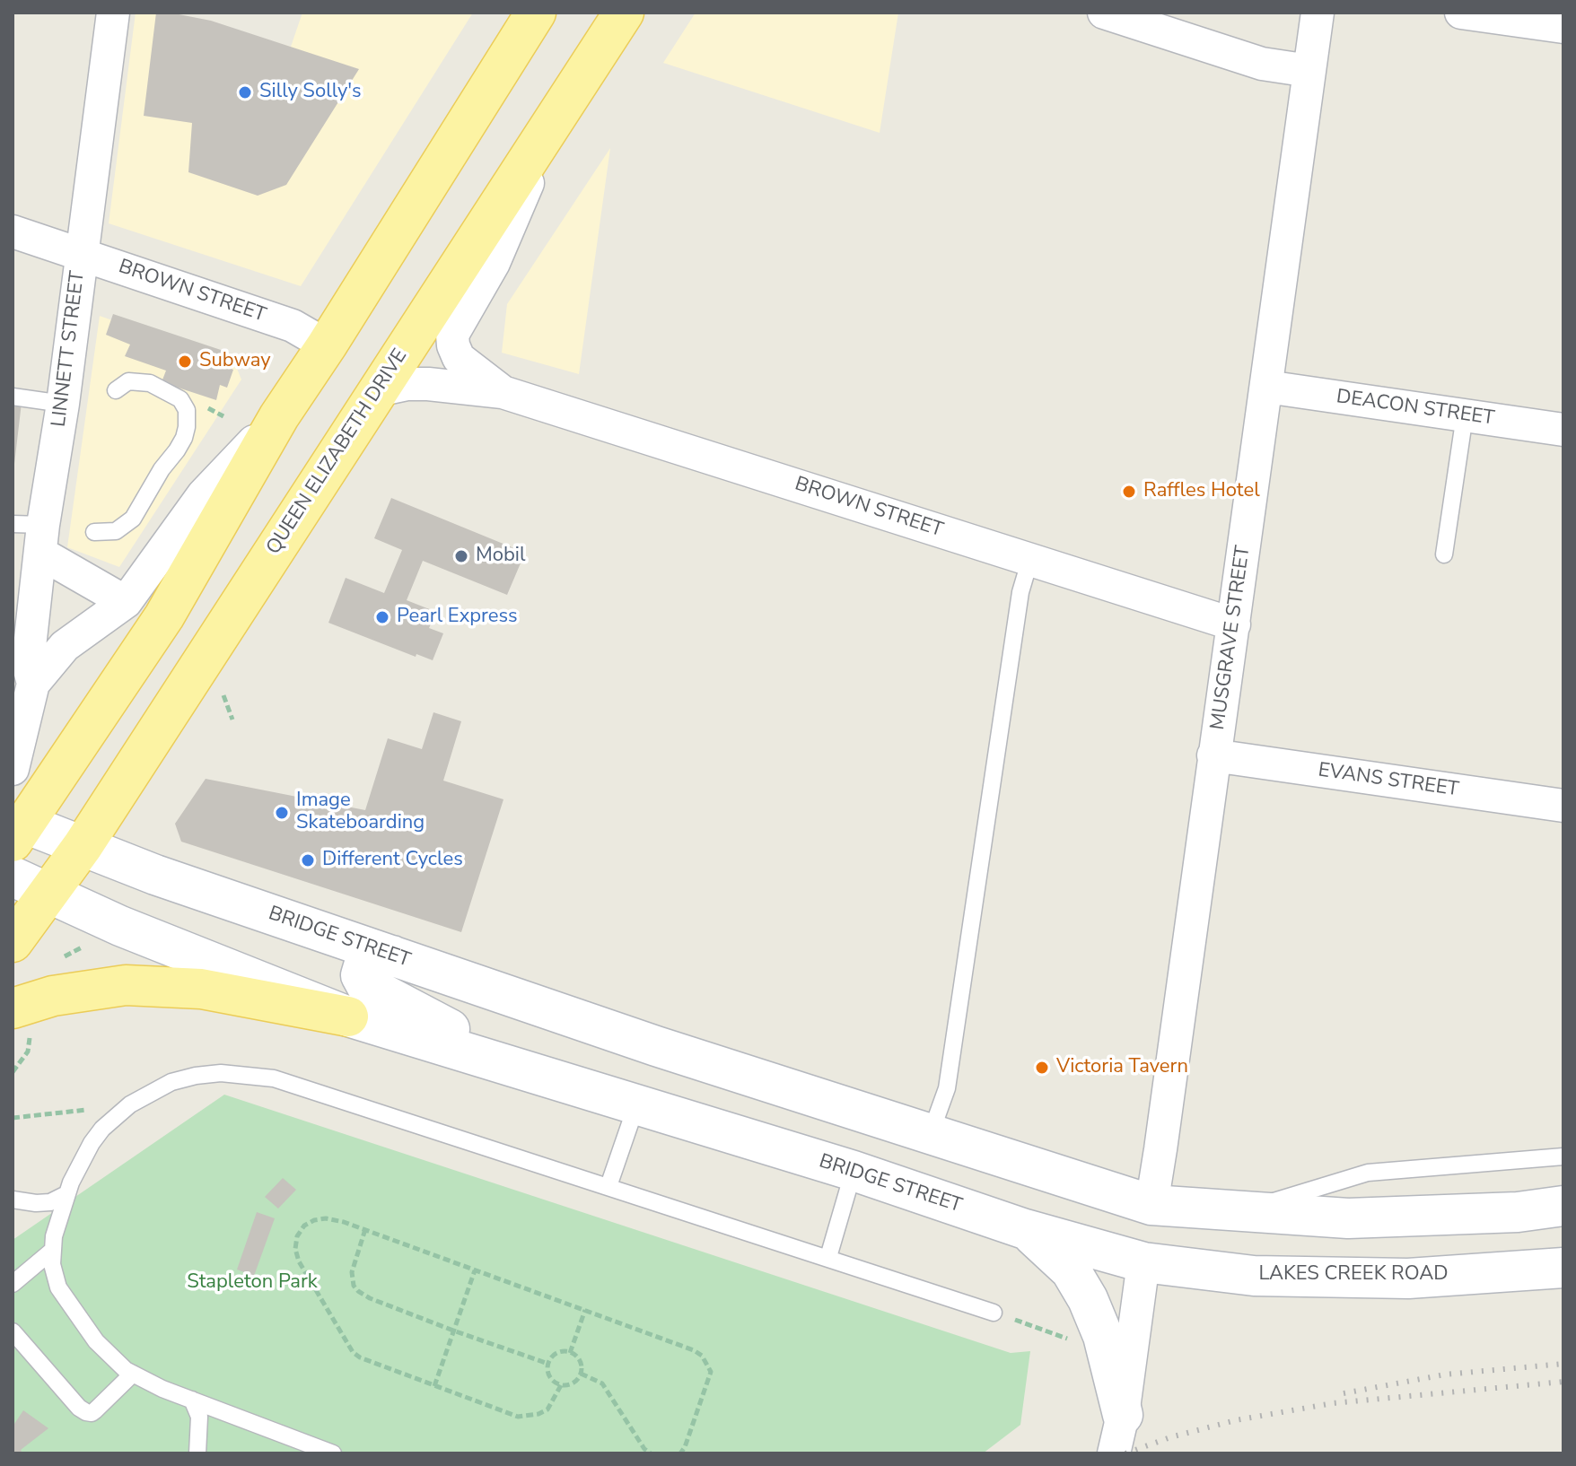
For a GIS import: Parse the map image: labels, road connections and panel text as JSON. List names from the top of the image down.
{
  "streets": {
    "main road": [
      "QUEEN ELIZABETH DRIVE",
      "MUSGRAVE STREET",
      "BRIDGE STREET",
      "LAKES CREEK ROAD"
    ],
    "street": [
      "BROWN STREET",
      "LINNETT STREET",
      "DEACON STREET",
      "EVANS STREET"
    ]
  },
  "crossings": [
    ["BROWN STREET", "LINNETT STREET"],
    ["BROWN STREET", "QUEEN ELIZABETH DRIVE"],
    ["BROWN STREET", "MUSGRAVE STREET"],
    ["DEACON STREET", "MUSGRAVE STREET"],
    ["QUEEN ELIZABETH DRIVE", "BRIDGE STREET"],
    ["MUSGRAVE STREET", "EVANS STREET"],
    ["MUSGRAVE STREET", "BRIDGE STREET"],
    ["MUSGRAVE STREET", "LAKES CREEK ROAD"],
    ["BRIDGE STREET", "LAKES CREEK ROAD"]
  ],
  "parks": ["Stapleton Park"],
  "places": [
    "Silly Solly's",
    "Subway",
    "Raffles Hotel",
    "Mobil",
    "Pearl Express",
    "Image Skateboarding",
    "Different Cycles",
    "Victoria Tavern"
  ]
}
